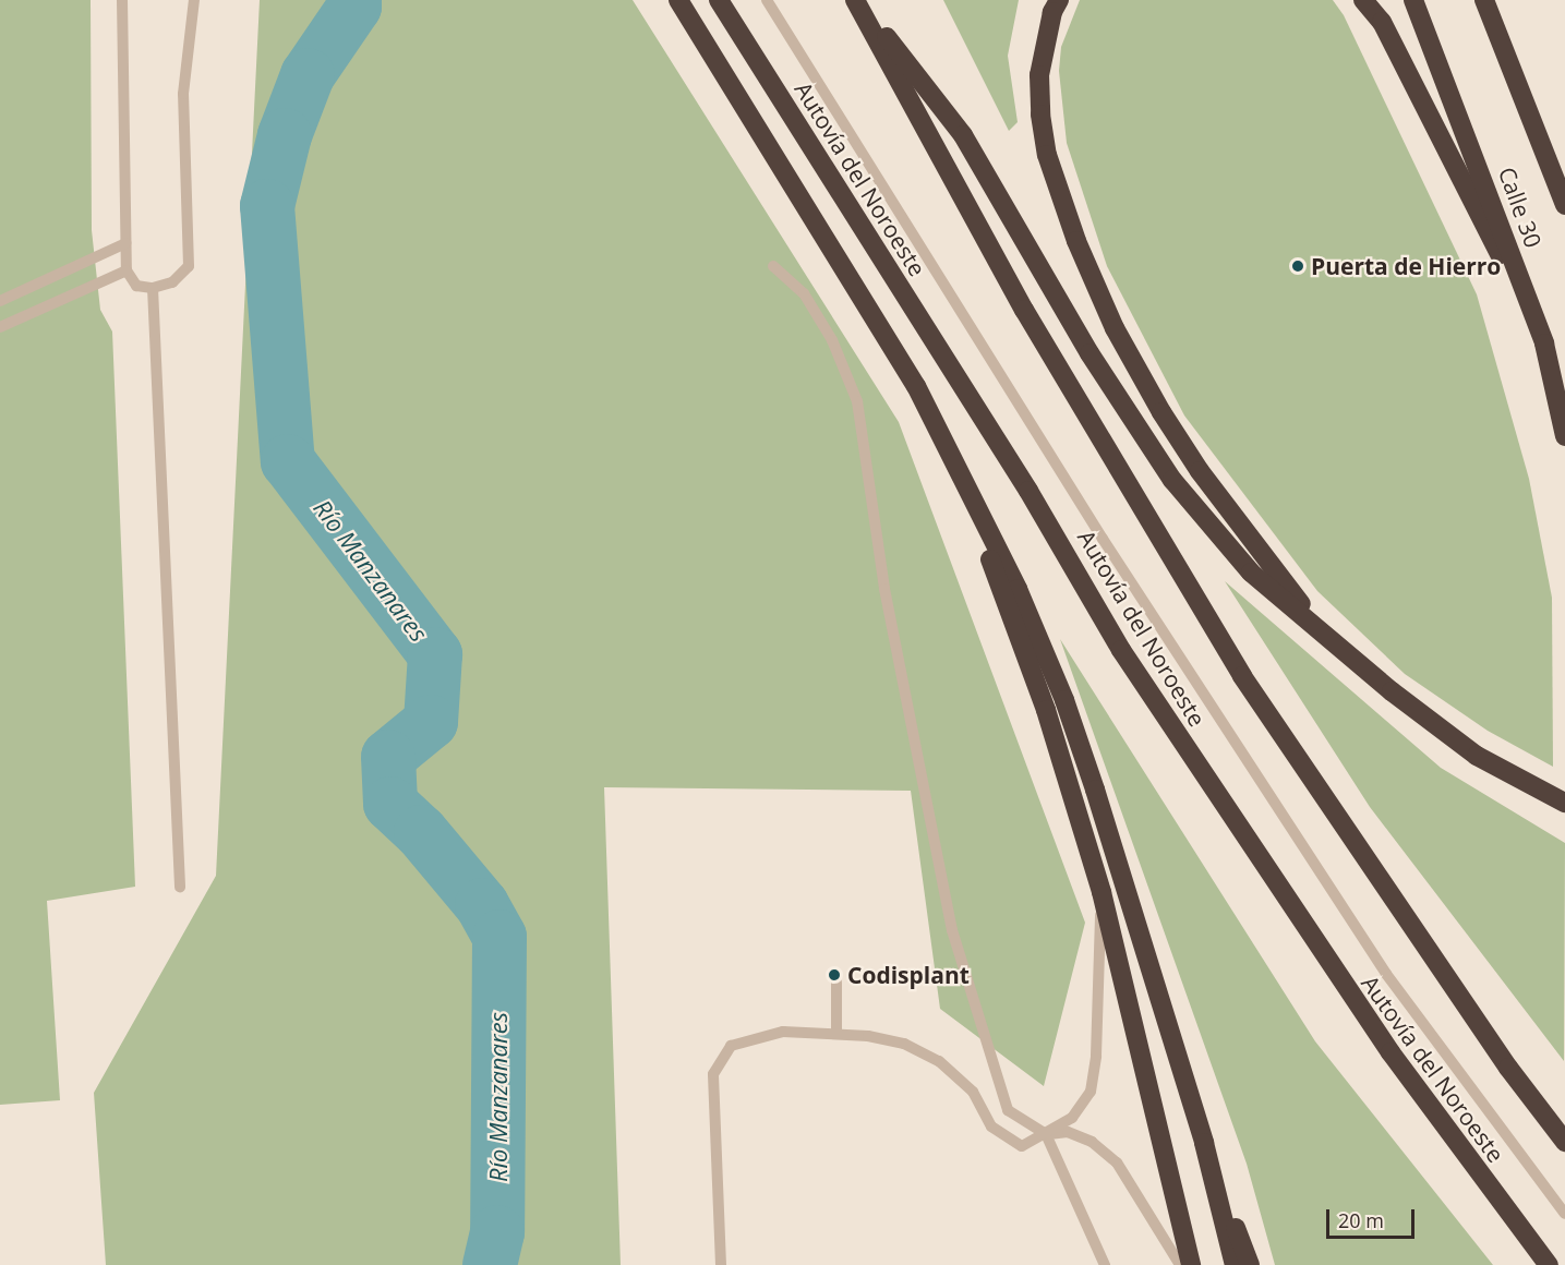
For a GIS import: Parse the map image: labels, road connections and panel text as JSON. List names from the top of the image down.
{
  "streets": {
    "highway": ["Autovía del Noroeste", "Calle 30"]
  },
  "water": ["Río Manzanares"],
  "places": ["Puerta de Hierro", "Codisplant"],
  "scale_bar": "20 m"
}
